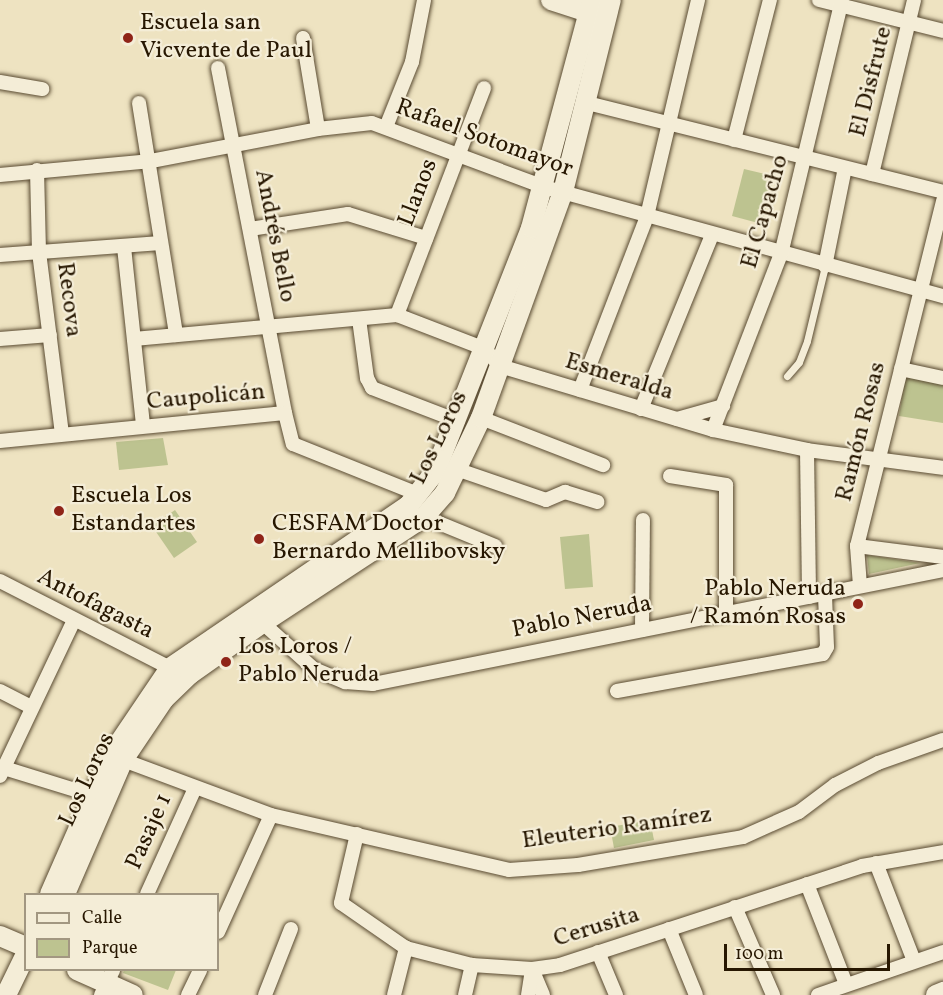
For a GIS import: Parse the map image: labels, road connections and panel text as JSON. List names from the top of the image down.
{
  "streets": {
    "main road": ["Los Loros"],
    "street": [
      "El Disfrute",
      "Rafael Sotomayor",
      "Llanos",
      "El Capacho",
      "Andrés Bello",
      "Recova",
      "Esmeralda",
      "Caupolicán",
      "Ramón Rosas",
      "Antofagasta",
      "Pablo Neruda",
      "Eleuterio Ramírez",
      "Pasaje 1",
      "Cerusita"
    ]
  },
  "crossings": [
    ["Rafael Sotomayor", "Llanos"],
    ["Rafael Sotomayor", "El Capacho"],
    ["Rafael Sotomayor", "Andrés Bello"],
    ["Rafael Sotomayor", "Recova"],
    ["Rafael Sotomayor", "Ramón Rosas"],
    ["Rafael Sotomayor", "Los Loros"],
    ["El Capacho", "Esmeralda"],
    ["Andrés Bello", "Caupolicán"],
    ["Recova", "Caupolicán"],
    ["Esmeralda", "Ramón Rosas"],
    ["Esmeralda", "Los Loros"],
    ["Caupolicán", "Los Loros"],
    ["Ramón Rosas", "Pablo Neruda"],
    ["Los Loros", "Antofagasta"],
    ["Los Loros", "Pablo Neruda"],
    ["Los Loros", "Eleuterio Ramírez"],
    ["Eleuterio Ramírez", "Pasaje 1"],
    ["Eleuterio Ramírez", "Cerusita"]
  ],
  "places": [
    "Escuela san Vicvente de Paul",
    "Escuela Los Estandartes",
    "CESFAM Doctor Bernardo Mellibovsky",
    "Pablo Neruda / Ramón Rosas",
    "Los Loros / Pablo Neruda"
  ],
  "legend": ["Calle", "Parque"],
  "scale_bar": "100 m"
}
